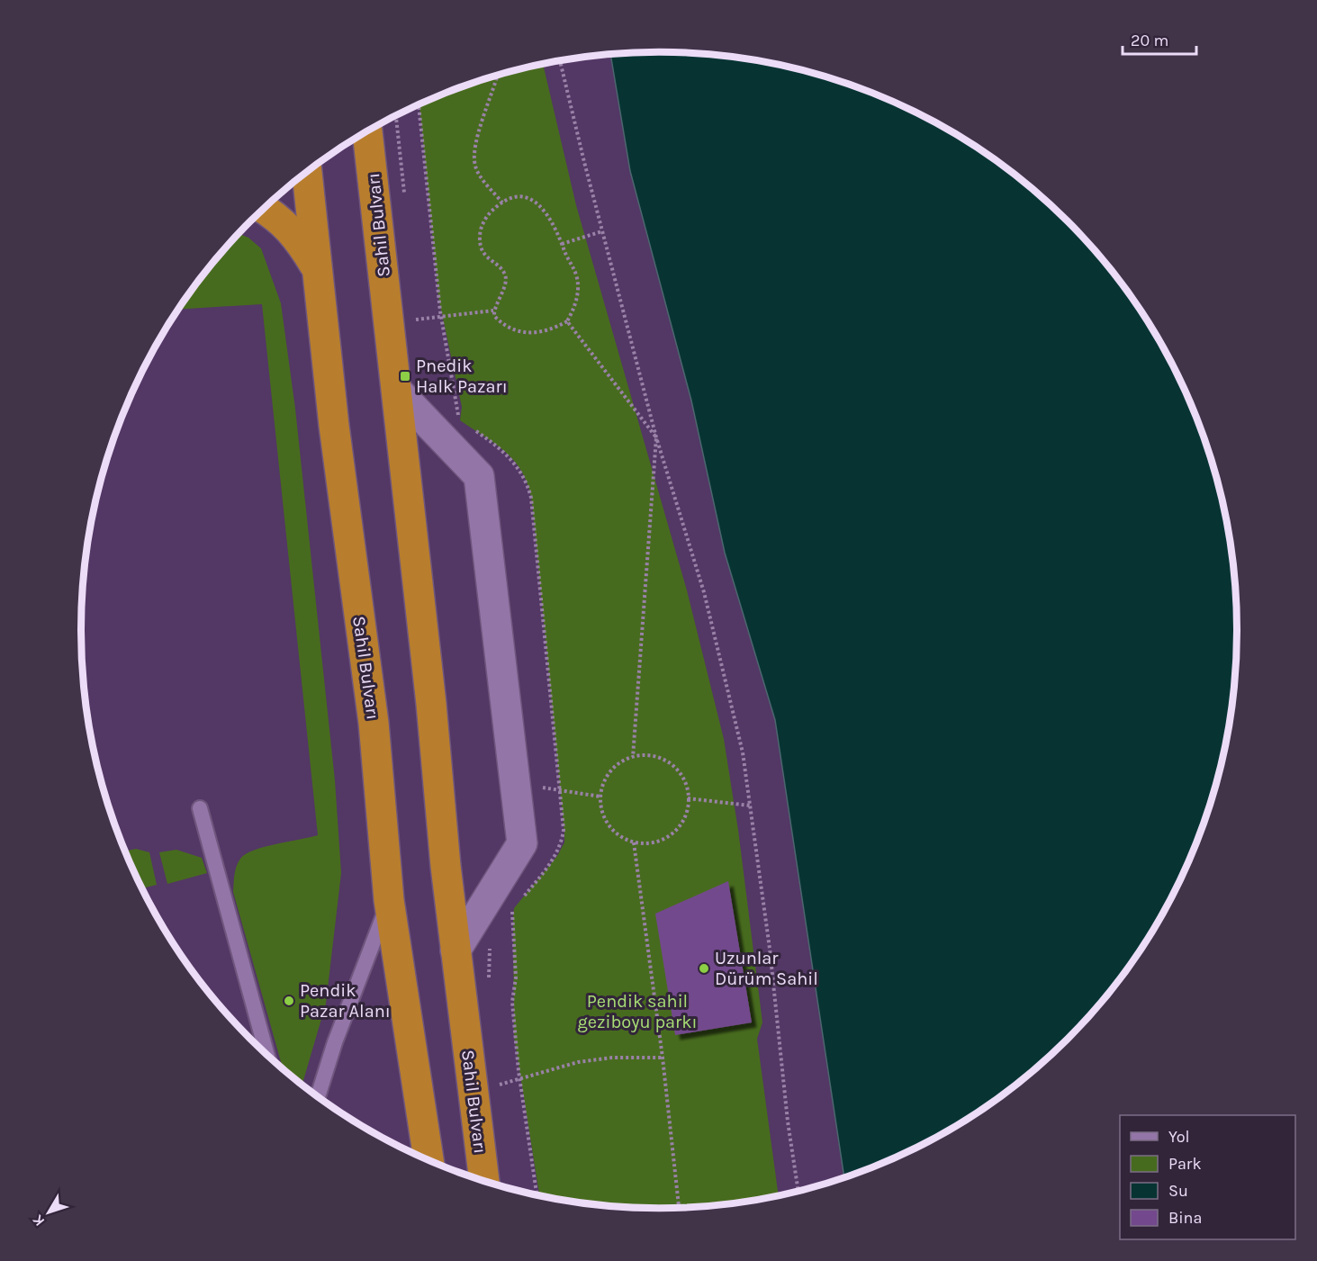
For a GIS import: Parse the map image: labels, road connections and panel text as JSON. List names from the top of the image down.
{
  "streets": {
    "highway": ["Sahil Bulvarı"]
  },
  "parks": ["Pendik sahil geziboyu parkı"],
  "places": {
    "transit": ["Pnedik Halk Pazarı"],
    "other": ["Uzunlar Dürüm Sahil", "Pendik Pazar Alanı"]
  },
  "legend": [
    "Yol",
    "Park",
    "Su",
    "Bina"
  ],
  "scale_bar": "20 m",
  "north": "bottom left"
}
